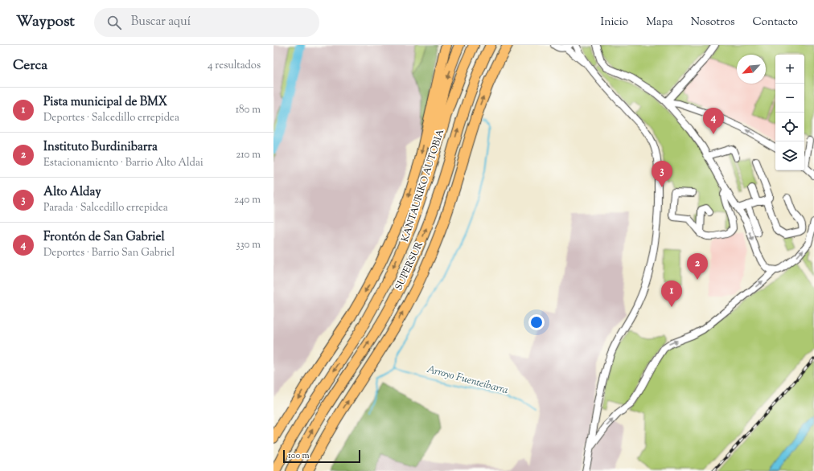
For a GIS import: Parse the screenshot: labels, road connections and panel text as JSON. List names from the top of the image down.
{
  "streets": {
    "highway": ["KANTAURIKO AUTOBIA", "SUPERSUR"]
  },
  "water": ["Arroyo Fuenteibarra"],
  "scale_bar": "100 m",
  "north": "bottom left",
  "page": {
    "header": "Waypost",
    "search": "Buscar aquí",
    "nav": [
      "Inicio",
      "Mapa",
      "Nosotros",
      "Contacto"
    ],
    "heading": ["Cerca", "4 resultados"],
    "map_buttons": ["+", "−"],
    "list": [
      {
        "mark": "1",
        "name": "Pista municipal de BMX",
        "note": "Deportes · Salcedillo errepidea",
        "value": "180 m"
      },
      {
        "mark": "2",
        "name": "Instituto Burdinibarra",
        "note": "Estacionamiento · Barrio Alto Aldai",
        "value": "210 m"
      },
      {
        "mark": "3",
        "name": "Alto Alday",
        "note": "Parada · Salcedillo errepidea",
        "value": "240 m"
      },
      {
        "mark": "4",
        "name": "Frontón de San Gabriel",
        "note": "Deportes · Barrio San Gabriel",
        "value": "330 m"
      }
    ],
    "pins": [
      "4",
      "3",
      "2",
      "1"
    ],
    "scale": "100 m"
  }
}
